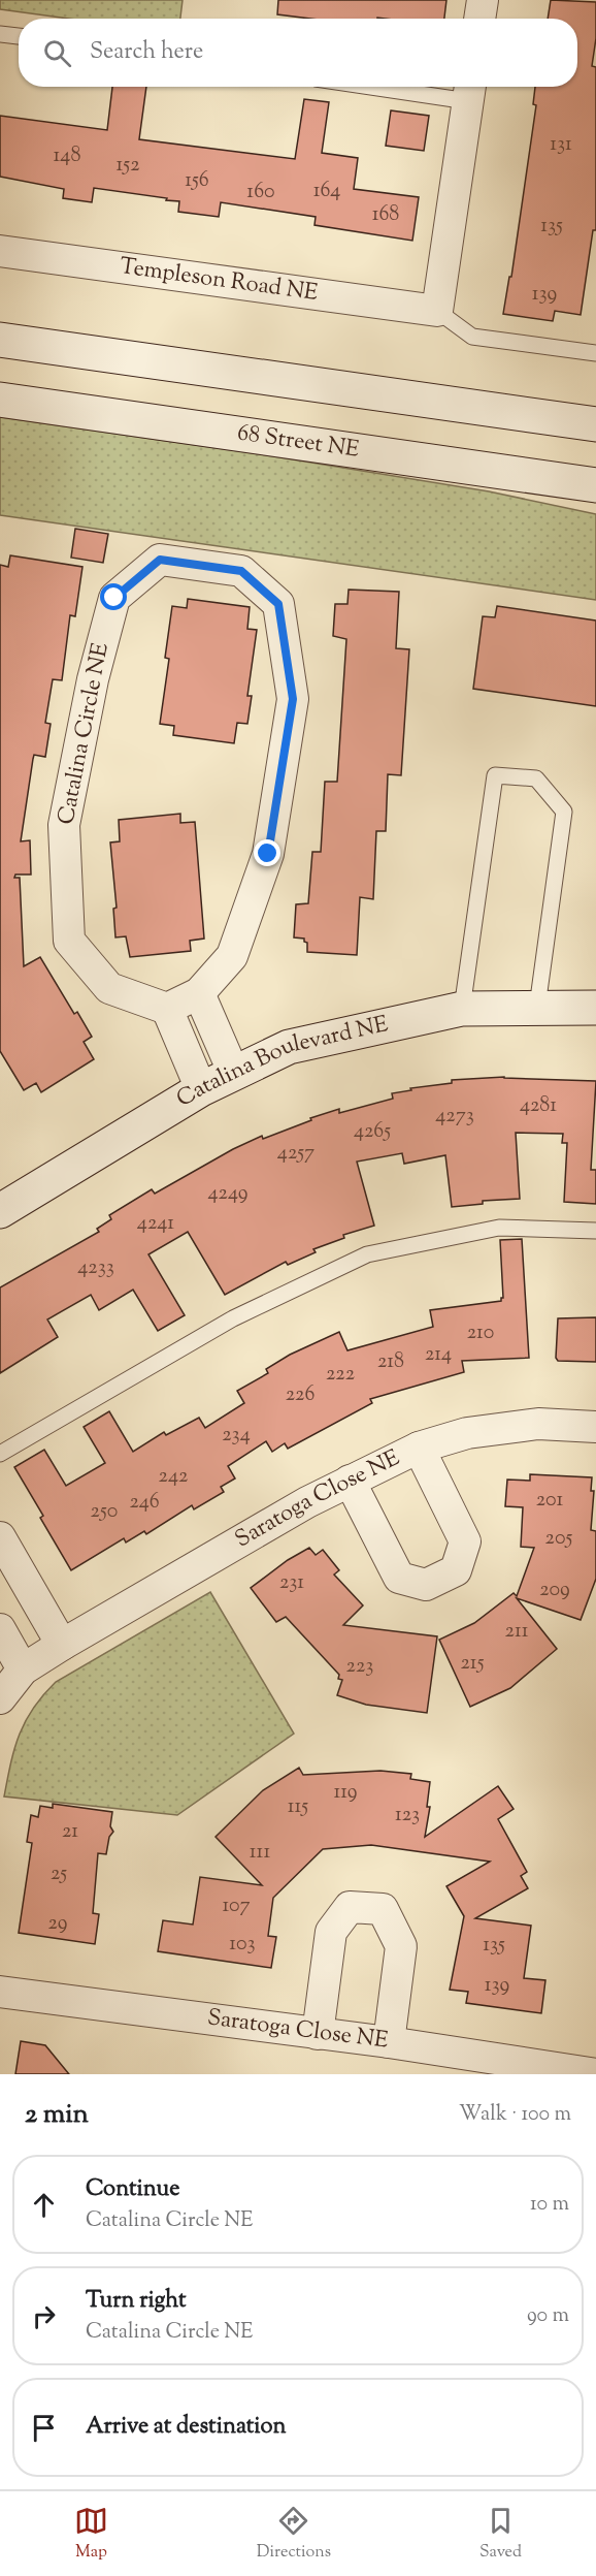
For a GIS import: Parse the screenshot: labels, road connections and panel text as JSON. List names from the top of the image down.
{
  "streets": {
    "main road": ["68 Street NE", "Catalina Boulevard NE"],
    "street": ["Templeson Road NE", "Catalina Circle NE", "Saratoga Close NE"]
  },
  "house_numbers": [
    "131",
    "148",
    "152",
    "156",
    "164",
    "160",
    "168",
    "135",
    "139",
    "4281",
    "4273",
    "4265",
    "4257",
    "4249",
    "4241",
    "4233",
    "210",
    "214",
    "218",
    "222",
    "226",
    "234",
    "242",
    "201",
    "246",
    "250",
    "205",
    "231",
    "209",
    "211",
    "215",
    "223",
    "119",
    "115",
    "123",
    "21",
    "111",
    "25",
    "107",
    "29",
    "103",
    "135",
    "139"
  ],
  "page": {
    "search": "Search here",
    "heading": ["2 min", "Walk · 100 m"],
    "list": [
      ["Continue", "Catalina Circle NE", "10 m"],
      ["Turn right", "Catalina Circle NE", "90 m"],
      "Arrive at destination"
    ],
    "nav": ["Map", "Directions", "Saved"]
  }
}
